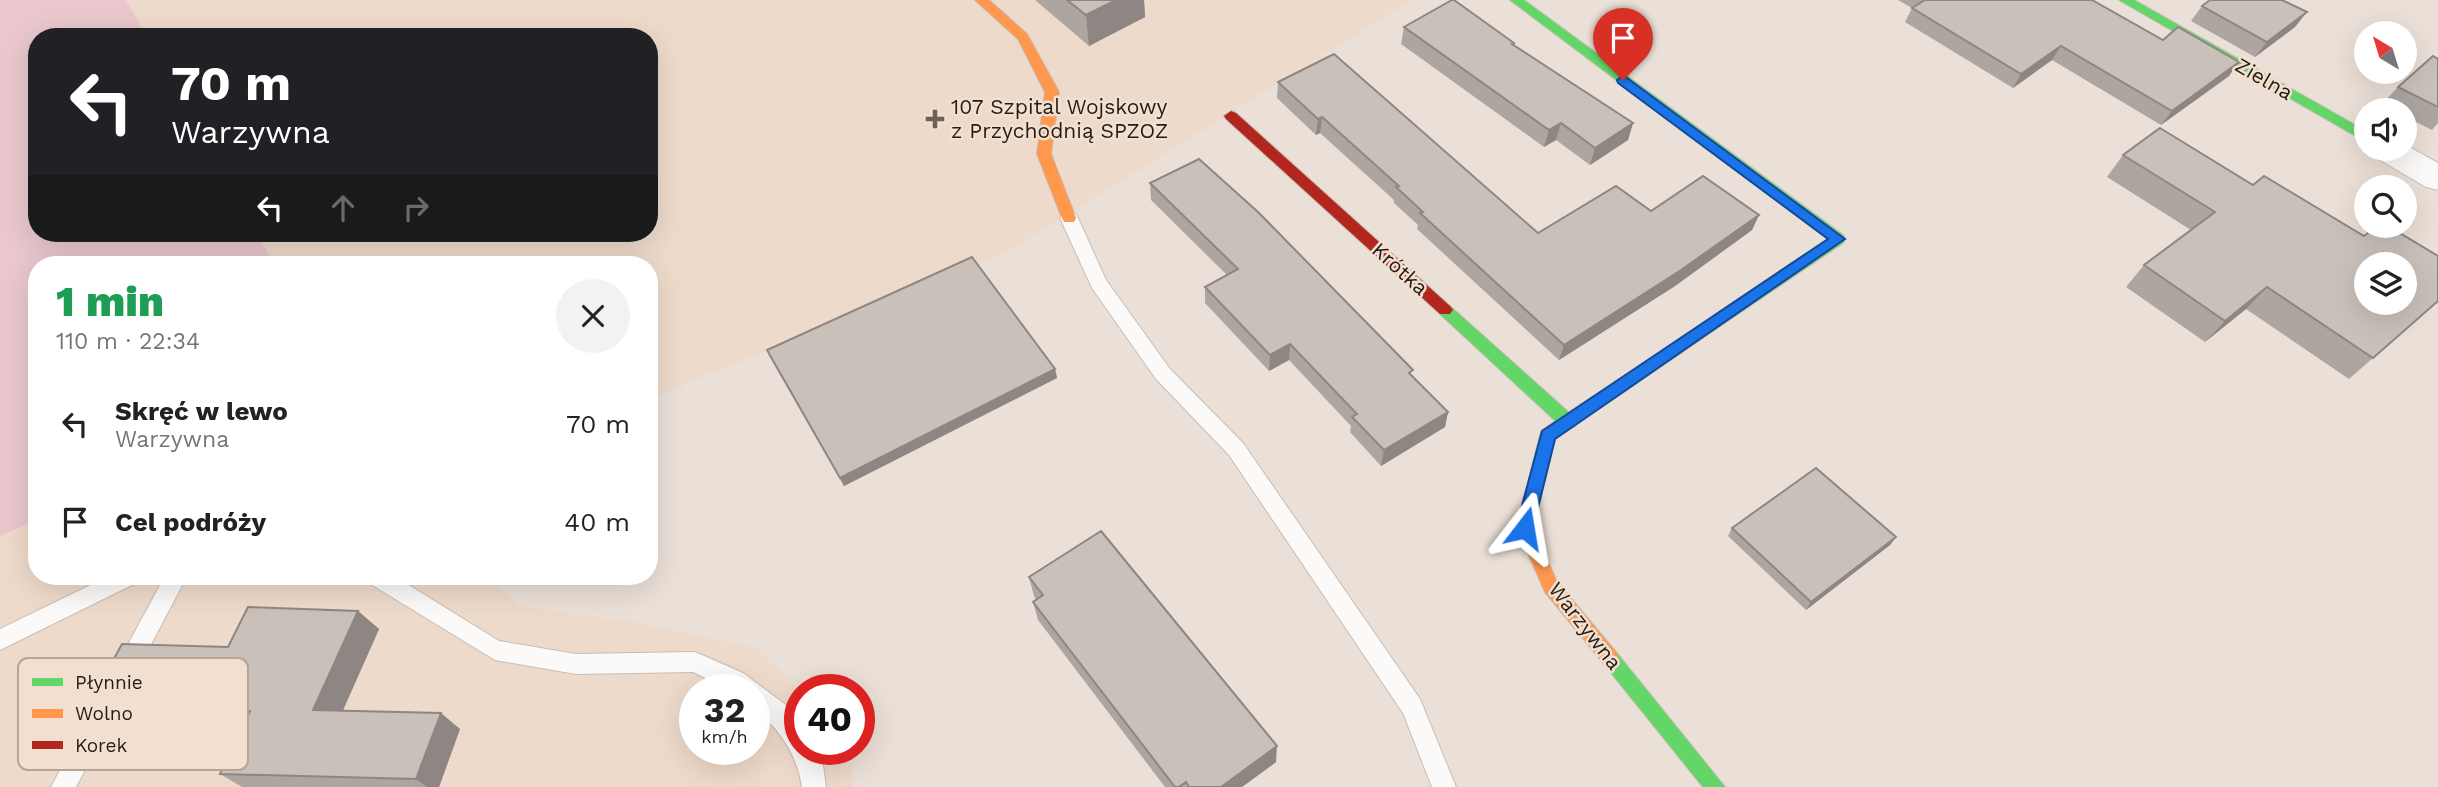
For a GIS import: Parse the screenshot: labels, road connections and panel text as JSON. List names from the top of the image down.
{
  "streets": {
    "street": ["Zielna", "Krótka", "Warzywna"]
  },
  "crossings": [
    ["Krótka", "Warzywna"]
  ],
  "places": {
    "health": ["107 Szpital Wojskowy z Przychodnią SPZOZ"]
  },
  "legend": ["Płynnie", "Wolno", "Korek"],
  "north": "top left",
  "page": {
    "turn": ["70 m", "Warzywna"],
    "heading": ["1 min", "110 m · 22:34"],
    "list": [
      {
        "name": "Skręć w lewo",
        "note": "Warzywna",
        "value": "70 m"
      },
      {
        "name": "Cel podróży",
        "value": "40 m"
      }
    ],
    "speed": "32 km/h",
    "limit": "40"
  }
}
